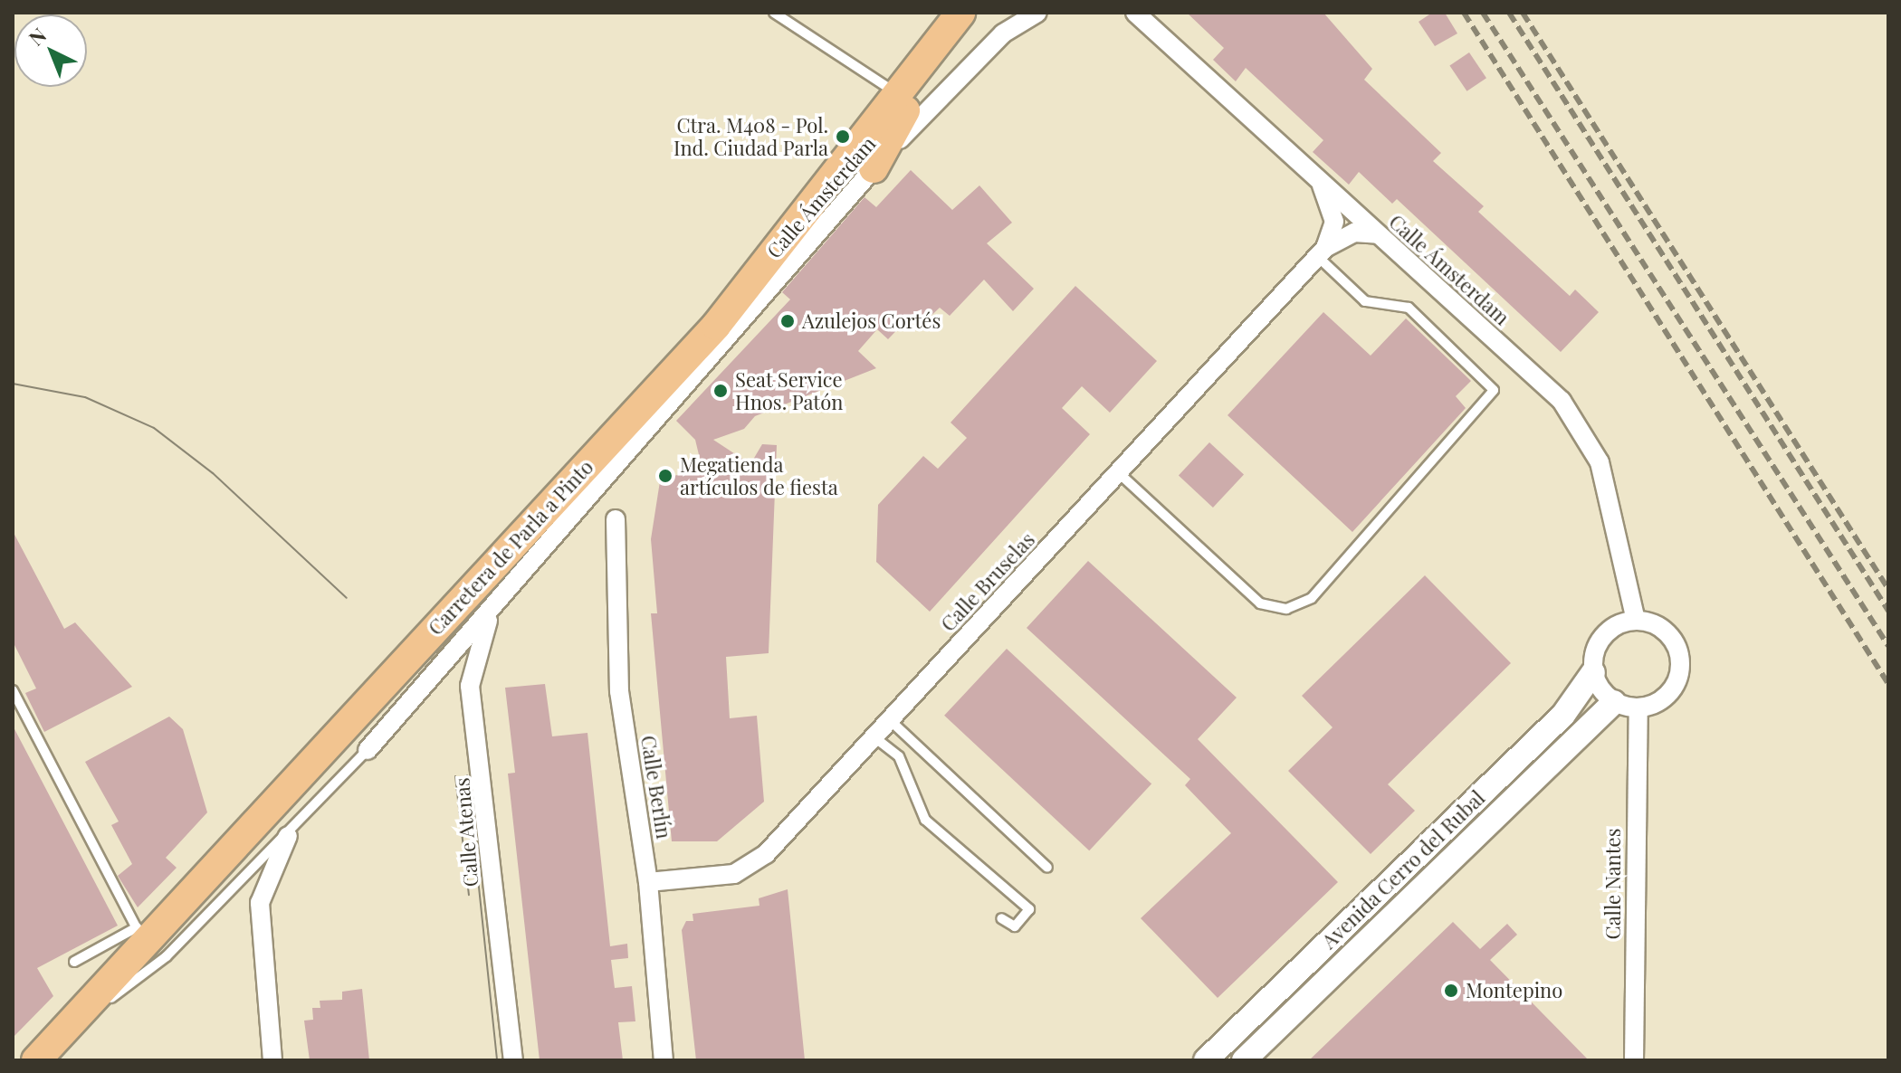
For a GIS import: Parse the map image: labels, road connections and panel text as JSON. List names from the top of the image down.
{
  "streets": {
    "main road": ["Carretera de Parla a Pinto"],
    "street": [
      "Calle Ámsterdam",
      "Calle Bruselas",
      "Calle Berlín",
      "Calle Atenas",
      "Avenida Cerro del Rubal",
      "Calle Nantes"
    ]
  },
  "crossings": [
    ["Calle Ámsterdam", "Calle Atenas"],
    ["Calle Ámsterdam", "Avenida Cerro del Rubal"],
    ["Calle Ámsterdam", "Calle Nantes"],
    ["Calle Bruselas", "Calle Berlín"],
    ["Avenida Cerro del Rubal", "Calle Nantes"]
  ],
  "places": [
    "Ctra. M408 - Pol. Ind. Ciudad Parla",
    "Azulejos Cortés",
    "Seat Service Hnos. Patón",
    "Megatienda artículos de fiesta",
    "Montepino"
  ],
  "north": "top left"
}
